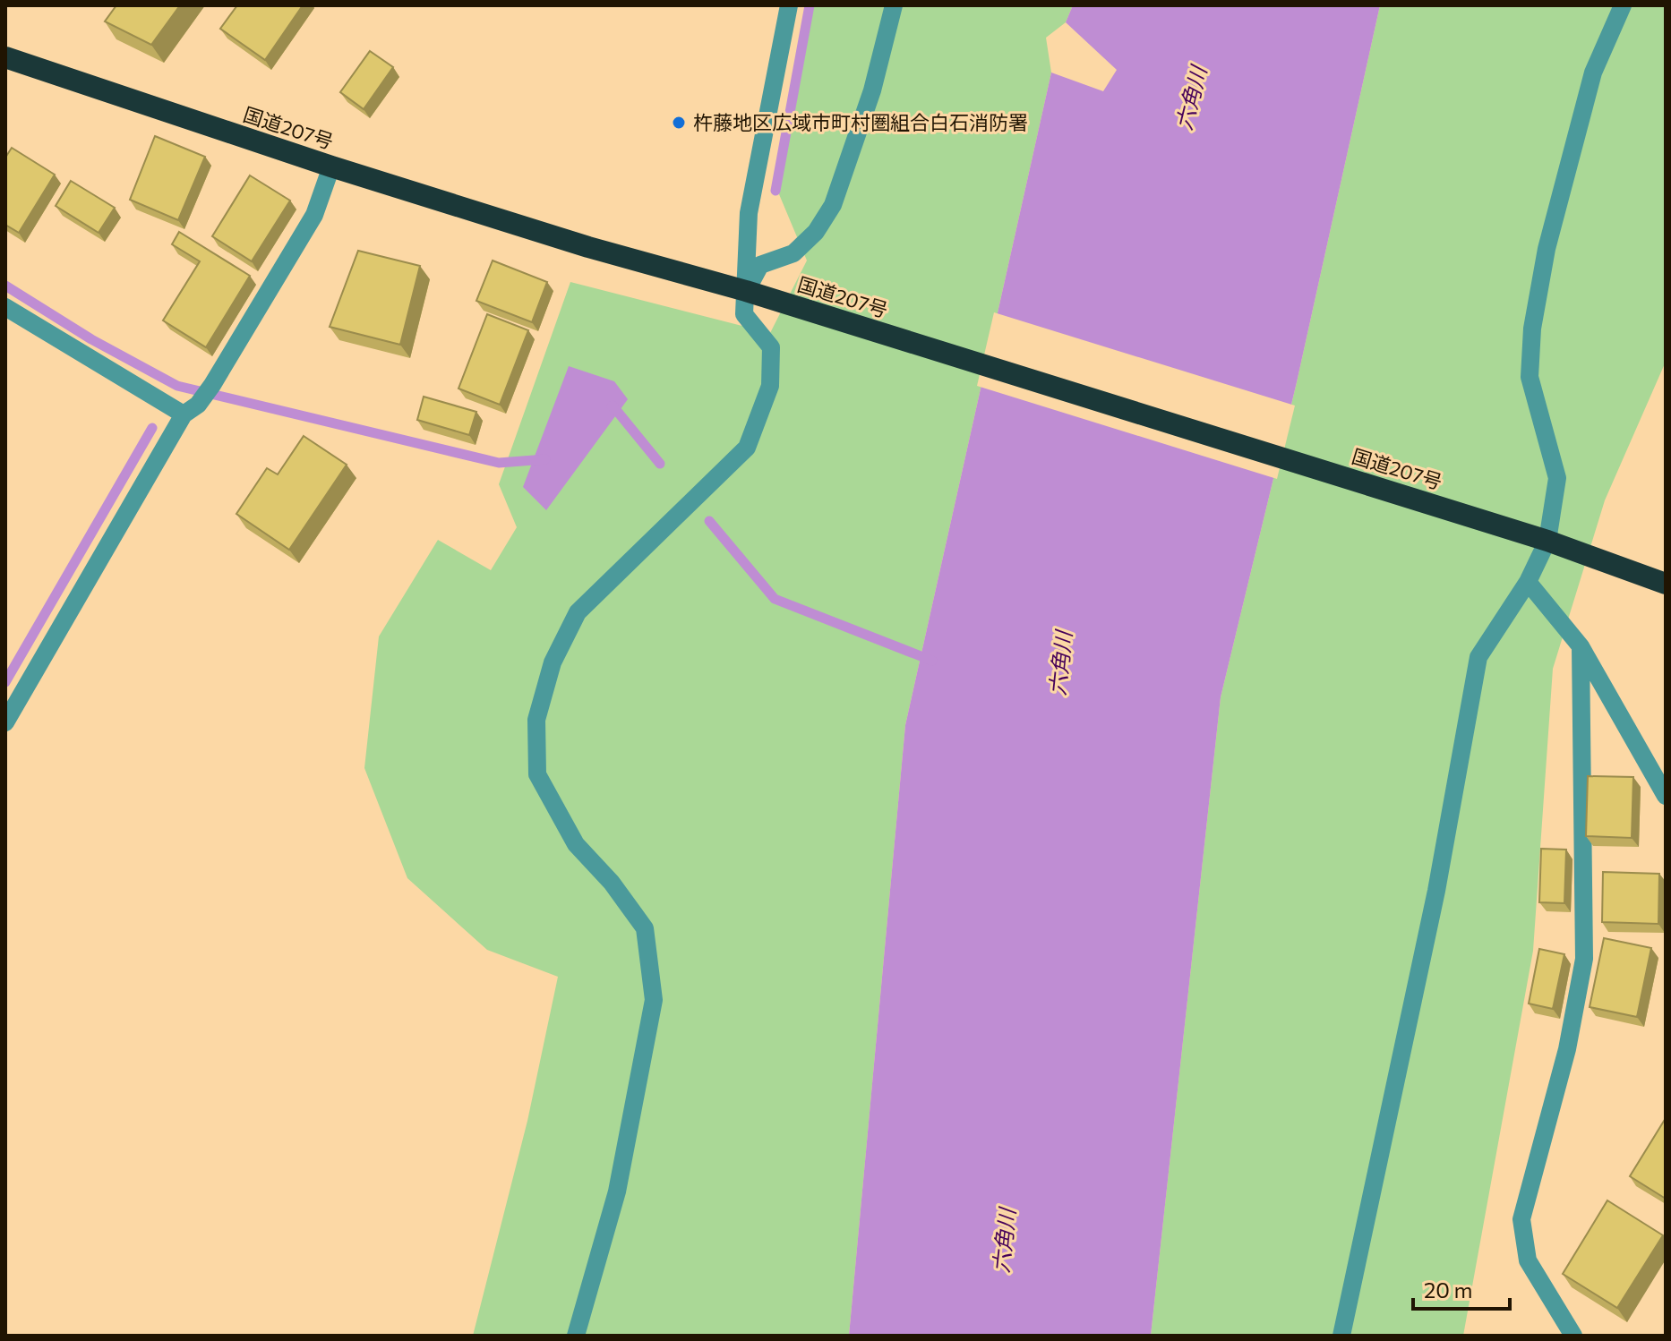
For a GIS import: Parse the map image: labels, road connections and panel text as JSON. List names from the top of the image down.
{
  "streets": {
    "highway": ["国道207号"]
  },
  "water": ["六角川"],
  "places": ["杵藤地区広域市町村圏組合白石消防署"],
  "scale_bar": "20 m"
}
